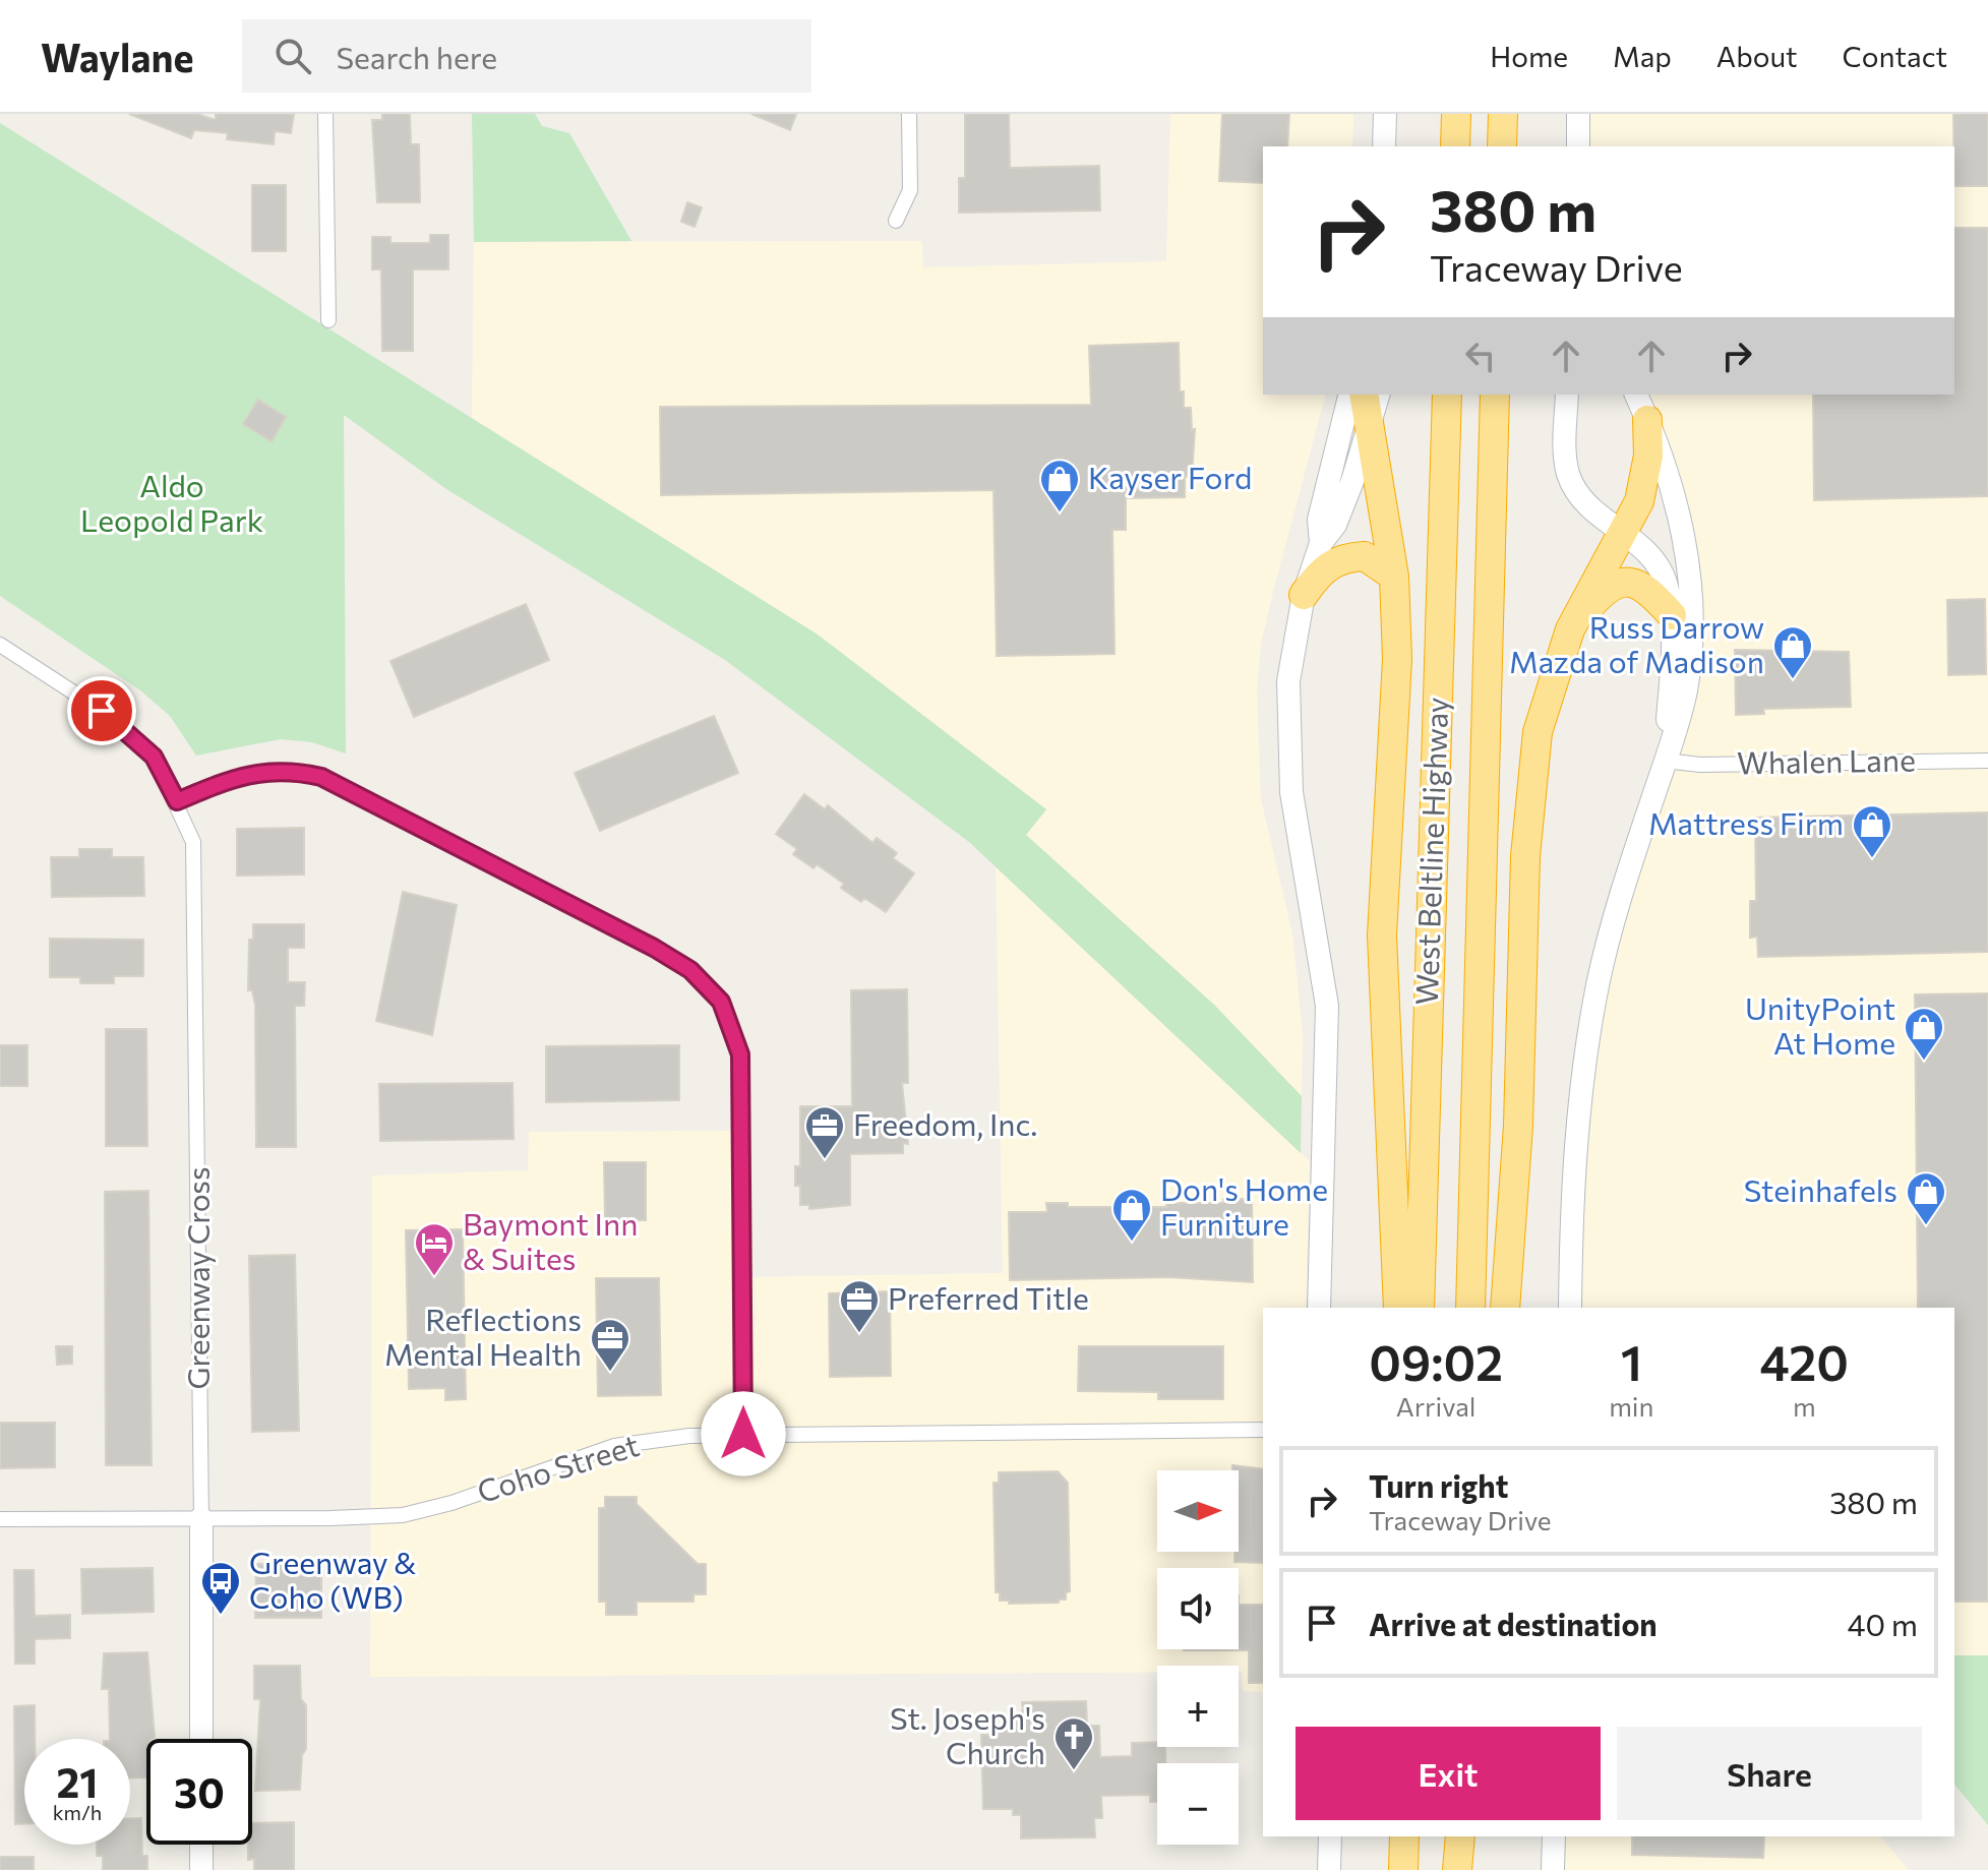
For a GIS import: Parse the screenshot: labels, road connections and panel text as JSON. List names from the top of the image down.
{
  "streets": {
    "highway": ["West Beltline Highway"],
    "street": ["Whalen Lane", "Greenway Cross", "Coho Street"]
  },
  "crossings": [
    ["Greenway Cross", "Coho Street"]
  ],
  "parks": ["Aldo Leopold Park"],
  "places": {
    "shop": [
      "Kayser Ford",
      "Russ Darrow Mazda of Madison",
      "Mattress Firm",
      "UnityPoint At Home",
      "Steinhafels",
      "Don's Home Furniture"
    ],
    "office": ["Freedom, Inc.", "Preferred Title", "Reflections Mental Health"],
    "hotel": ["Baymont Inn & Suites"],
    "bus stop": ["Greenway & Coho (WB)"],
    "church": ["St. Joseph's Church"]
  },
  "north": "right",
  "page": {
    "header": "Waylane",
    "search": "Search here",
    "nav": [
      "Home",
      "Map",
      "About",
      "Contact"
    ],
    "turn": ["380 m", "Traceway Drive"],
    "eta": [
      "09:02",
      "Arrival",
      "1",
      "min",
      "420",
      "m"
    ],
    "list": [
      {
        "name": "Turn right",
        "note": "Traceway Drive",
        "value": "380 m"
      },
      {
        "name": "Arrive at destination",
        "value": "40 m"
      }
    ],
    "map_buttons": ["+", "−"],
    "buttons": ["Exit", "Share"],
    "speed": "21 km/h",
    "limit": "30"
  }
}
